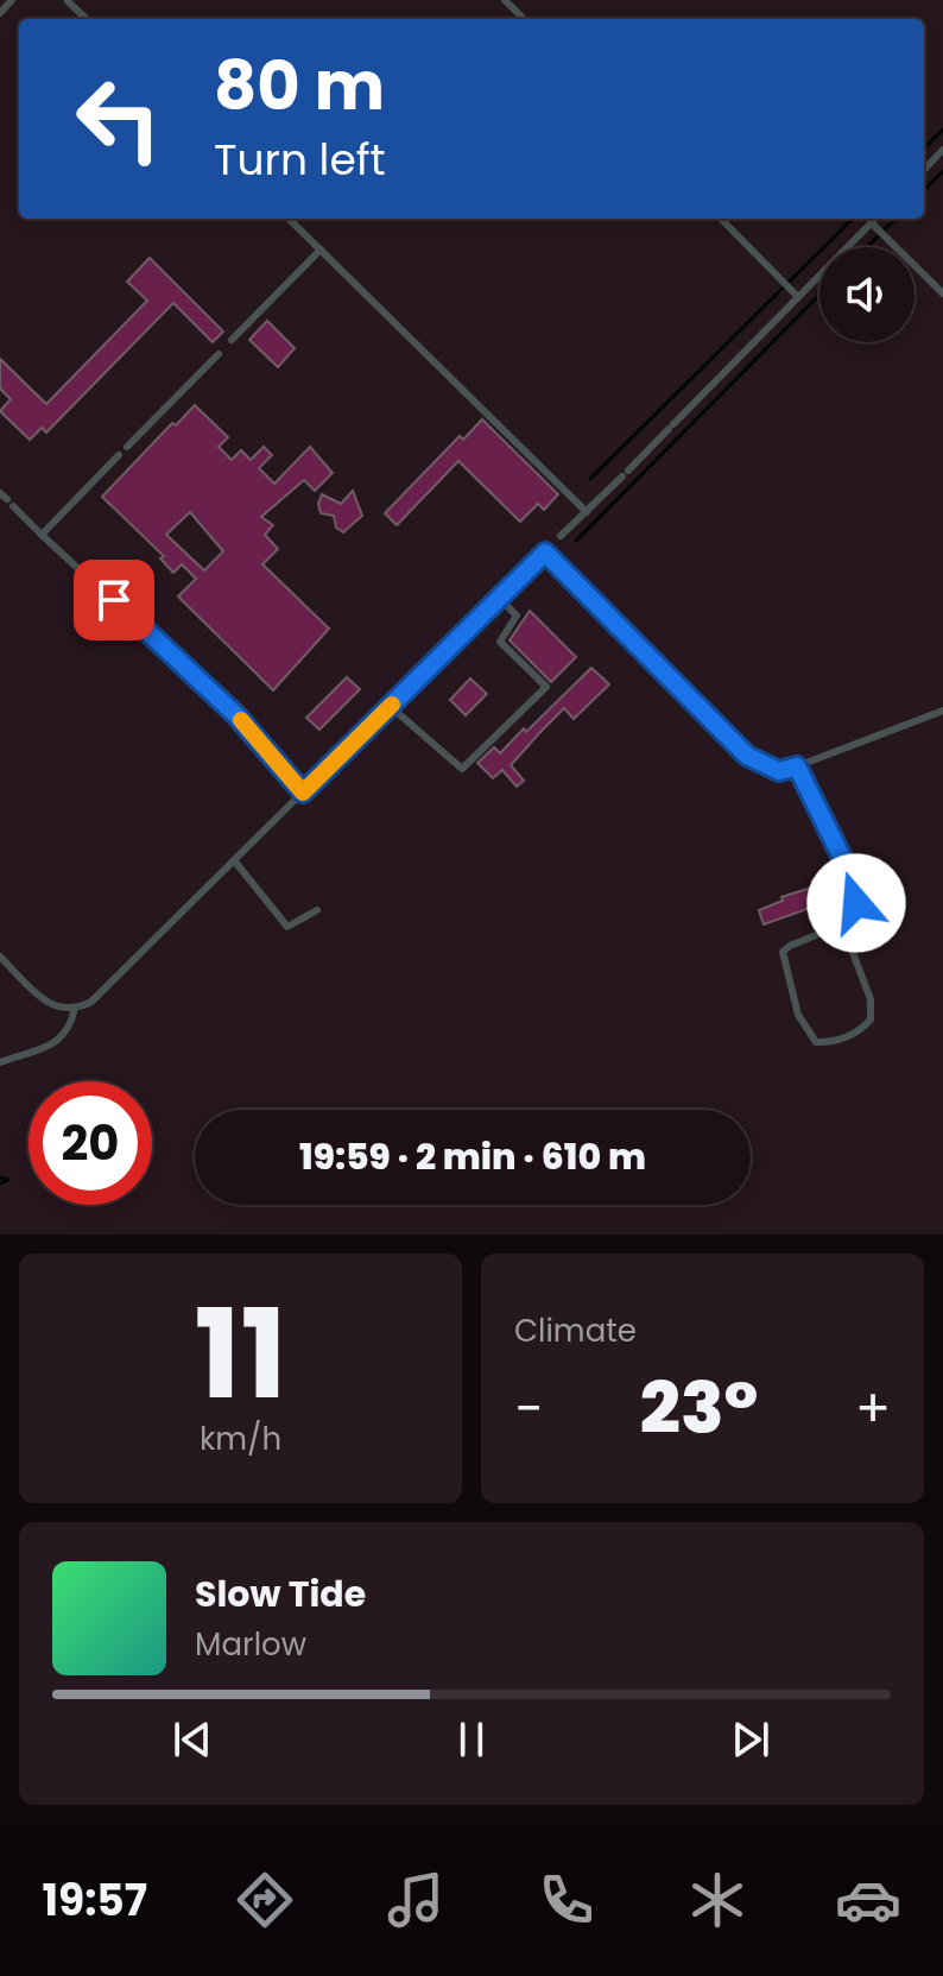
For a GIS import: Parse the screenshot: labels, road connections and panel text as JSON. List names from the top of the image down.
{
  "page": {
    "turn": ["80 m", "Turn left"],
    "limit": "20",
    "trip": "19:59 · 2 min · 610 m",
    "tile": [
      ["11", "km/h"],
      "Climate"
    ],
    "heat": ["−", "23°", "+"],
    "song": ["Slow Tide", "Marlow"],
    "tabs": "19:57"
  }
}
